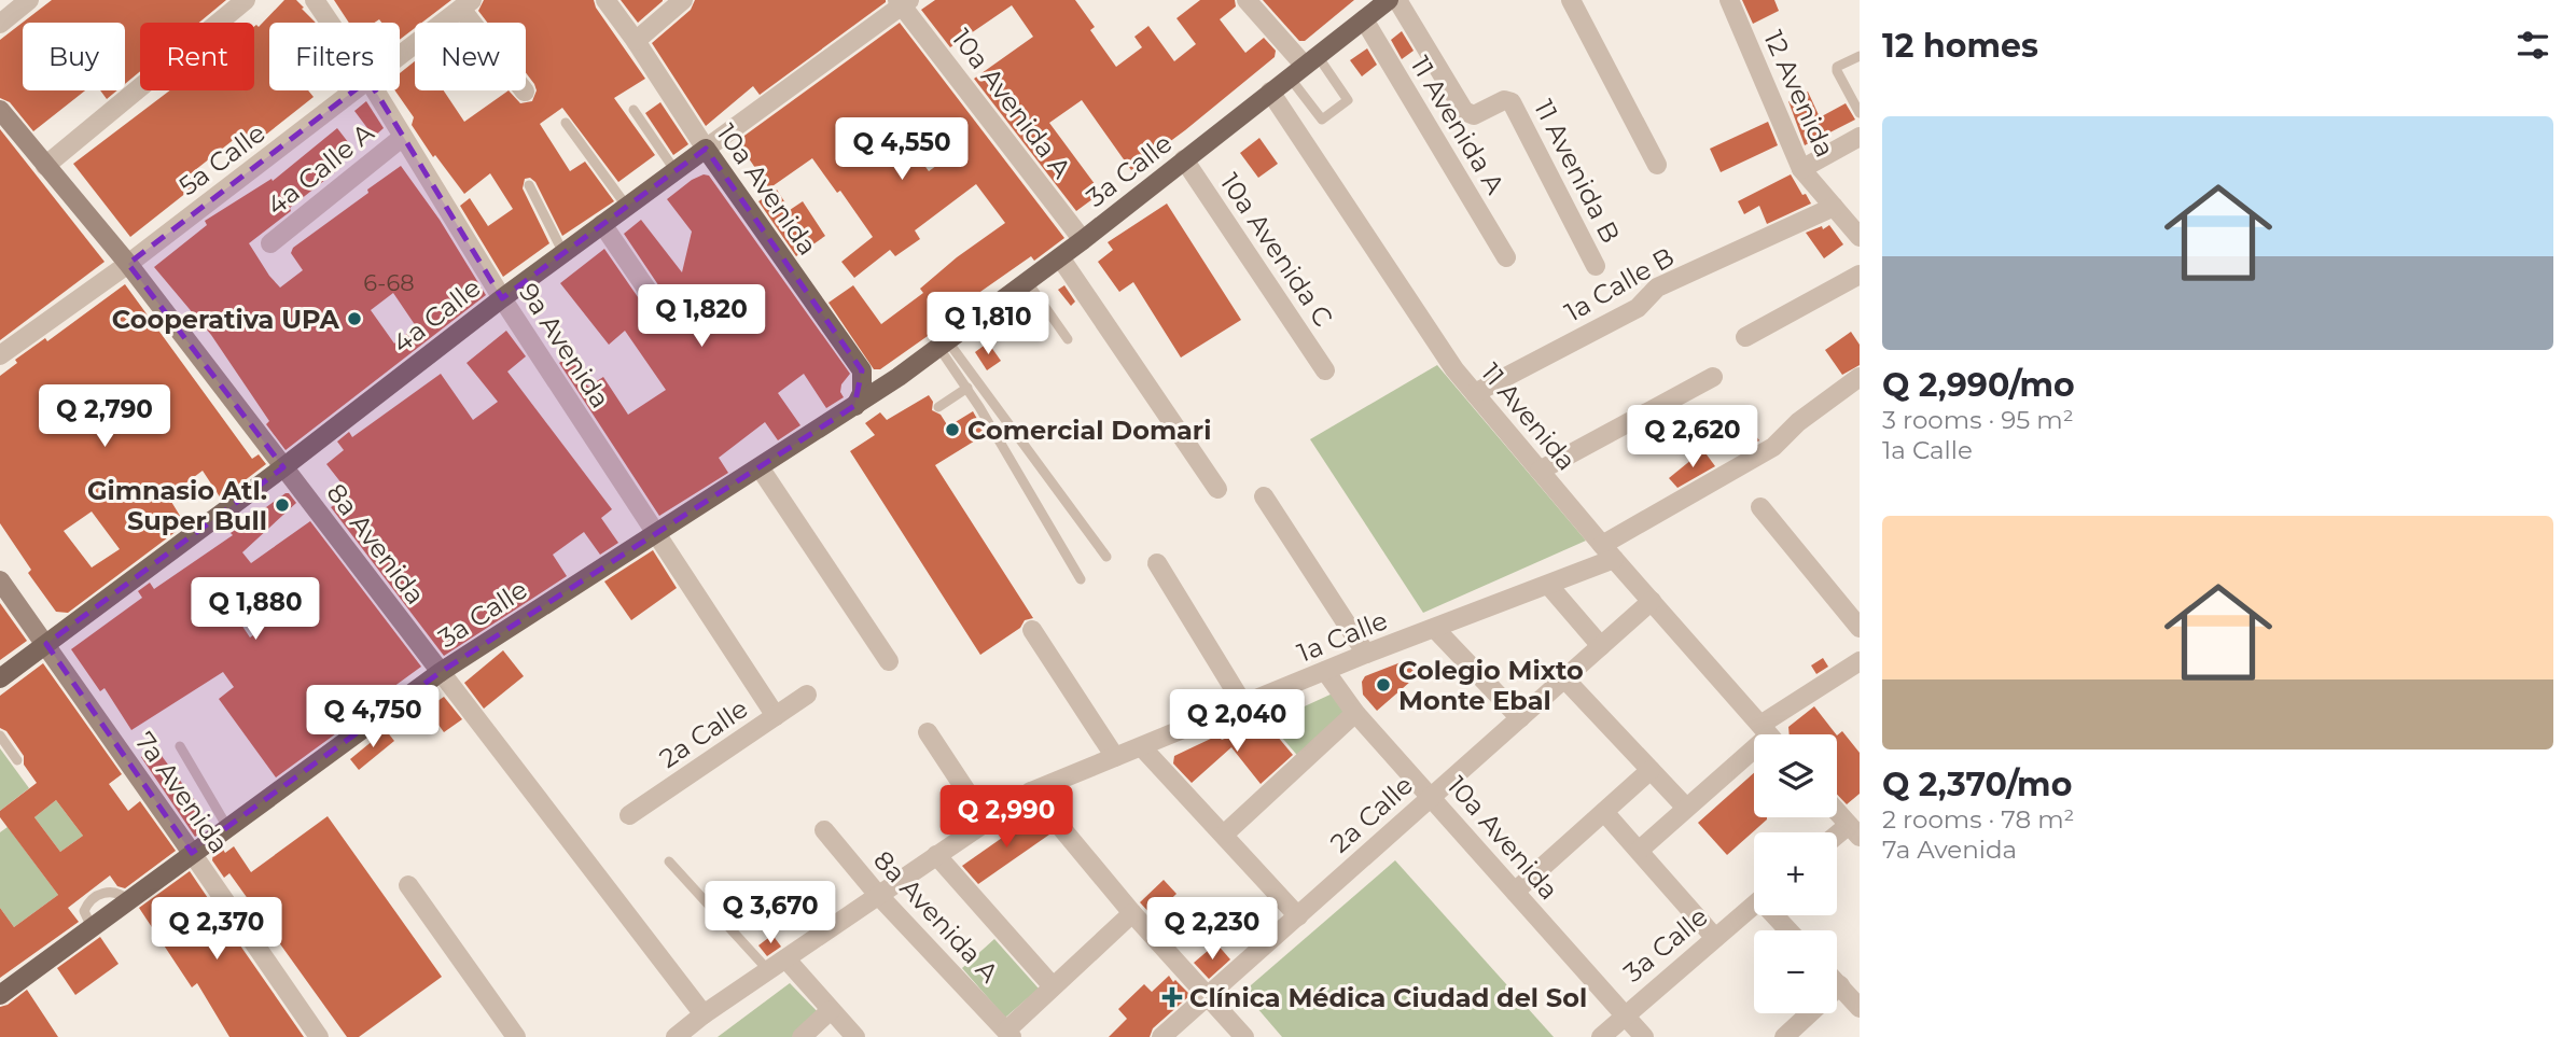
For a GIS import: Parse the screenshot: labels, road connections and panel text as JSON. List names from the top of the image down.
{
  "streets": {
    "main road": ["3a Calle", "10a Avenida", "4a Calle"],
    "street": [
      "12 Avenida",
      "10a Avenida A",
      "11 Avenida A",
      "5a Calle",
      "4a Calle A",
      "11 Avenida B",
      "10a Avenida C",
      "1a Calle B",
      "9a Avenida",
      "11 Avenida",
      "8a Avenida",
      "1a Calle",
      "2a Calle",
      "7a Avenida",
      "8a Avenida A"
    ]
  },
  "crossings": [
    ["12 Avenida", "1a Calle B"],
    ["10a Avenida A", "3a Calle"],
    ["10a Avenida A", "4a Calle"],
    ["11 Avenida A", "3a Calle"],
    ["5a Calle", "8a Avenida"],
    ["4a Calle A", "9a Avenida"],
    ["3a Calle", "10a Avenida"],
    ["3a Calle", "10a Avenida C"],
    ["3a Calle", "9a Avenida"],
    ["3a Calle", "11 Avenida"],
    ["3a Calle", "8a Avenida"],
    ["3a Calle", "7a Avenida"],
    ["10a Avenida", "4a Calle"],
    ["10a Avenida", "1a Calle"],
    ["10a Avenida", "2a Calle"],
    ["1a Calle B", "11 Avenida"],
    ["4a Calle", "9a Avenida"],
    ["4a Calle", "8a Avenida"],
    ["4a Calle", "7a Avenida"],
    ["9a Avenida", "2a Calle"],
    ["11 Avenida", "1a Calle"],
    ["11 Avenida", "2a Calle"],
    ["8a Avenida", "1a Calle"],
    ["1a Calle", "8a Avenida A"]
  ],
  "places": {
    "other": [
      "Cooperativa UPA",
      "Comercial Domari",
      "Gimnasio Atl. Super Bull",
      "Colegio Mixto Monte Ebal"
    ],
    "health": ["Clínica Médica Ciudad del Sol"]
  },
  "house_numbers": ["6-68"],
  "page": {
    "heading": "12 homes",
    "chip": [
      "Buy",
      "Rent",
      "Filters",
      "New"
    ],
    "list": [
      {
        "name": "Q 2,990/mo",
        "note": "3 rooms · 95 m² · 1a Calle"
      },
      {
        "name": "Q 2,370/mo",
        "note": "2 rooms · 78 m² · 7a Avenida"
      }
    ],
    "price": [
      "Q 4,550",
      "Q 1,820",
      "Q 1,810",
      "Q 2,790",
      "Q 2,620",
      "Q 1,880",
      "Q 4,750",
      "Q 2,040",
      "Q 2,990",
      "Q 3,670",
      "Q 2,370",
      "Q 2,230"
    ],
    "map_buttons": ["+", "−"]
  }
}
